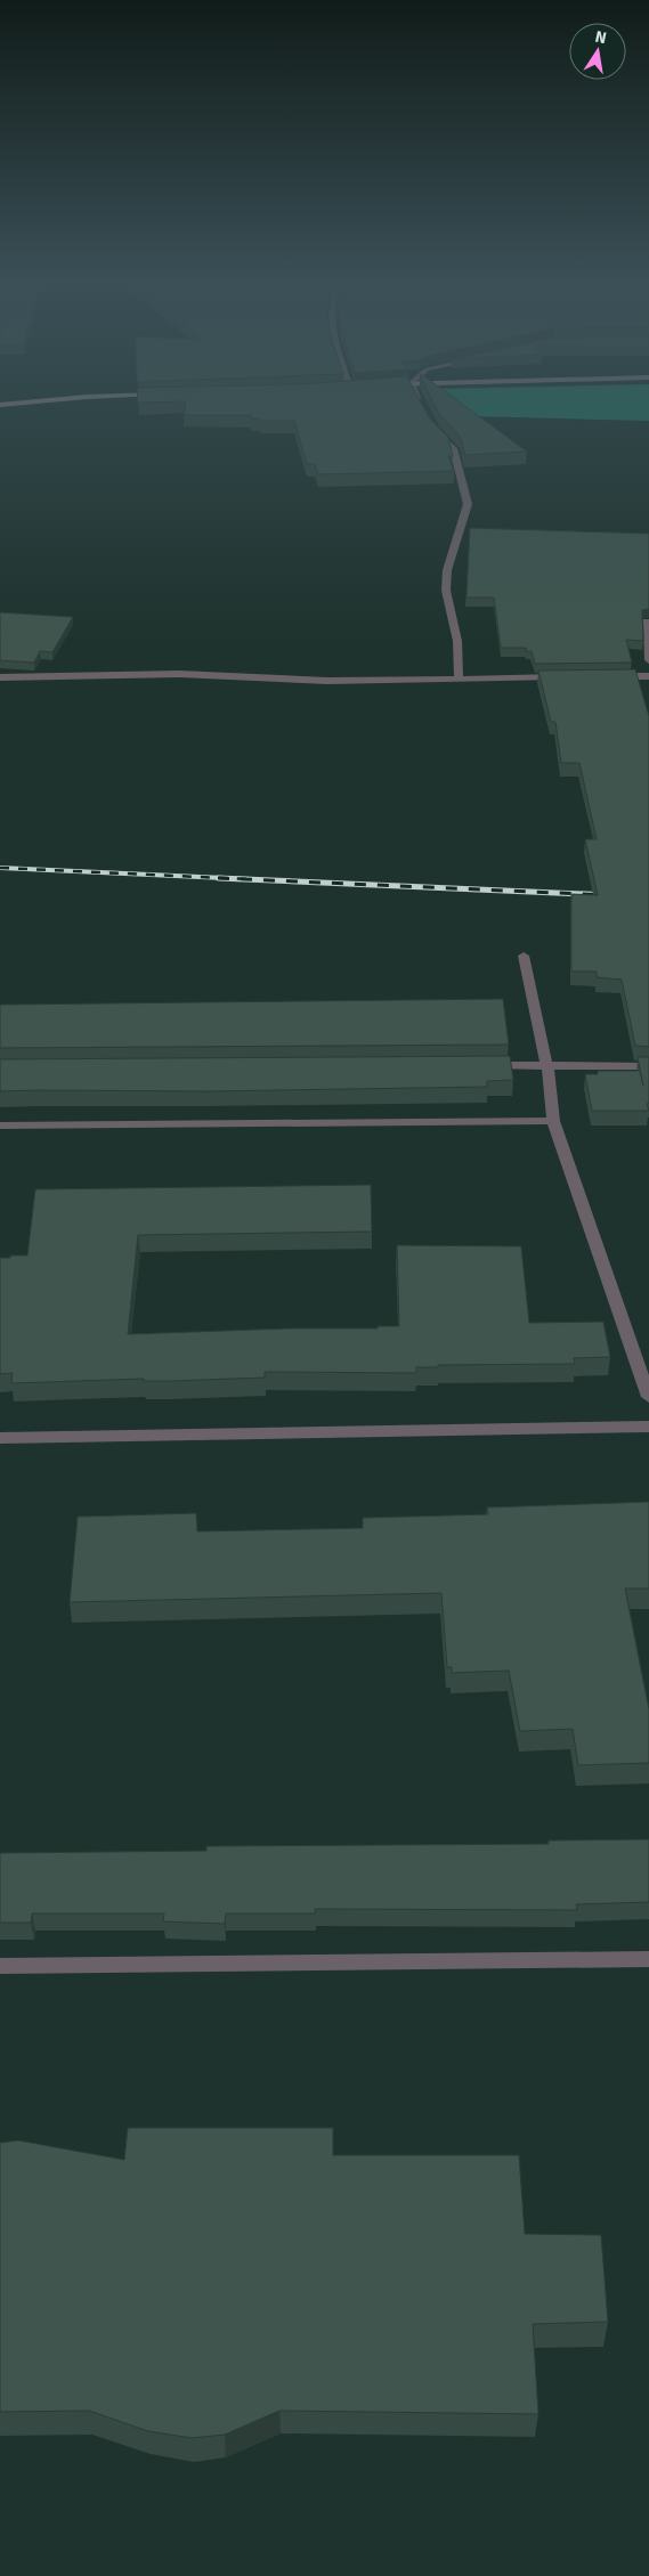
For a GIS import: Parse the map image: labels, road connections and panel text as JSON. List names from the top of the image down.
{
  "north": "top"
}
